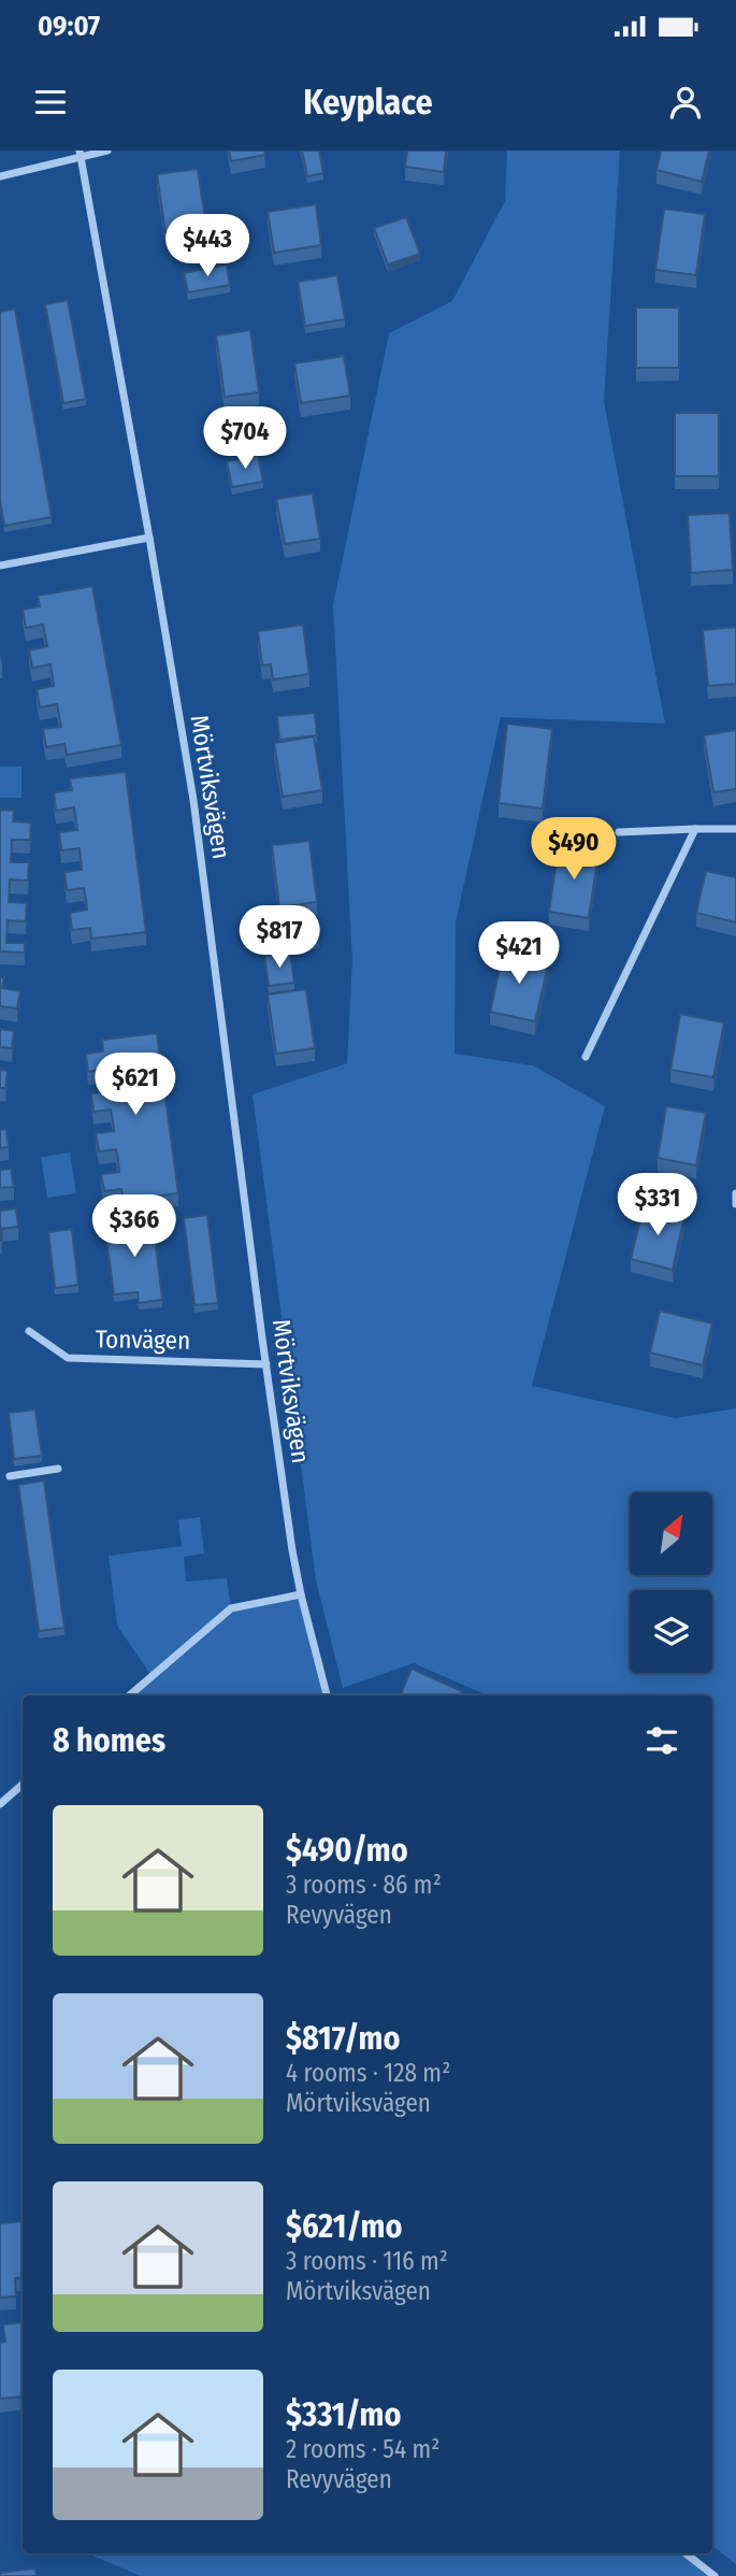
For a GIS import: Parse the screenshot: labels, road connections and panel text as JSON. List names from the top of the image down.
{
  "streets": {
    "street": ["Mörtviksvägen", "Tonvägen"]
  },
  "crossings": [
    ["Mörtviksvägen", "Tonvägen"]
  ],
  "north": "top right",
  "page": {
    "status": "09:07",
    "header": "Keyplace",
    "price": [
      "$443",
      "$704",
      "$490",
      "$817",
      "$421",
      "$621",
      "$331",
      "$366"
    ],
    "heading": "8 homes",
    "list": [
      {
        "name": "$490/mo",
        "note": "3 rooms · 86 m² · Revyvägen"
      },
      {
        "name": "$817/mo",
        "note": "4 rooms · 128 m² · Mörtviksvägen"
      },
      {
        "name": "$621/mo",
        "note": "3 rooms · 116 m² · Mörtviksvägen"
      },
      {
        "name": "$331/mo",
        "note": "2 rooms · 54 m² · Revyvägen"
      }
    ]
  }
}
